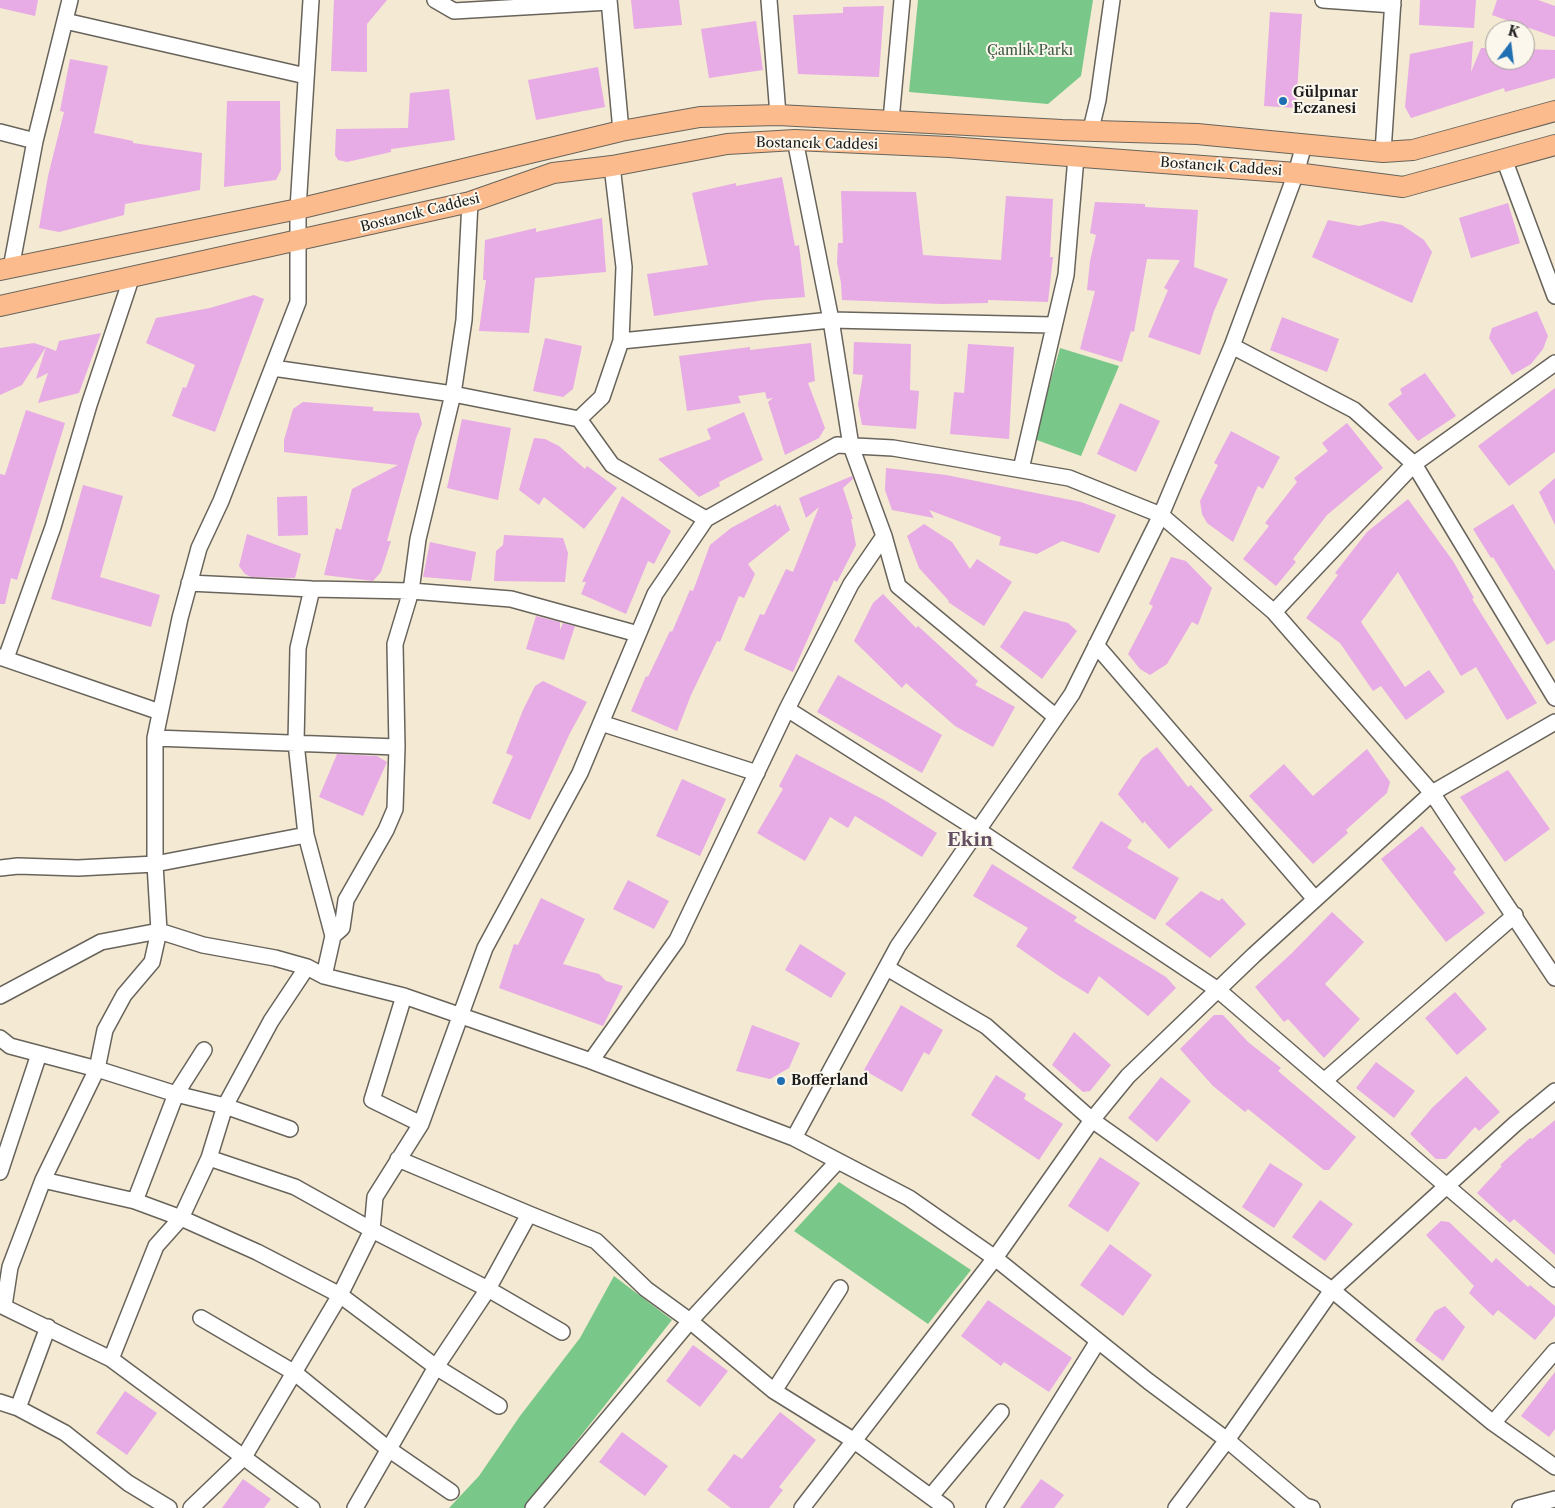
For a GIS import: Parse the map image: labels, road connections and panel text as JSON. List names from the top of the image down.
{
  "streets": {
    "main road": ["Bostancık Caddesi"]
  },
  "districts": ["Ekin"],
  "parks": ["Çamlık Parkı"],
  "places": ["Gülpınar Eczanesi", "Bofferland"],
  "north": "top"
}
